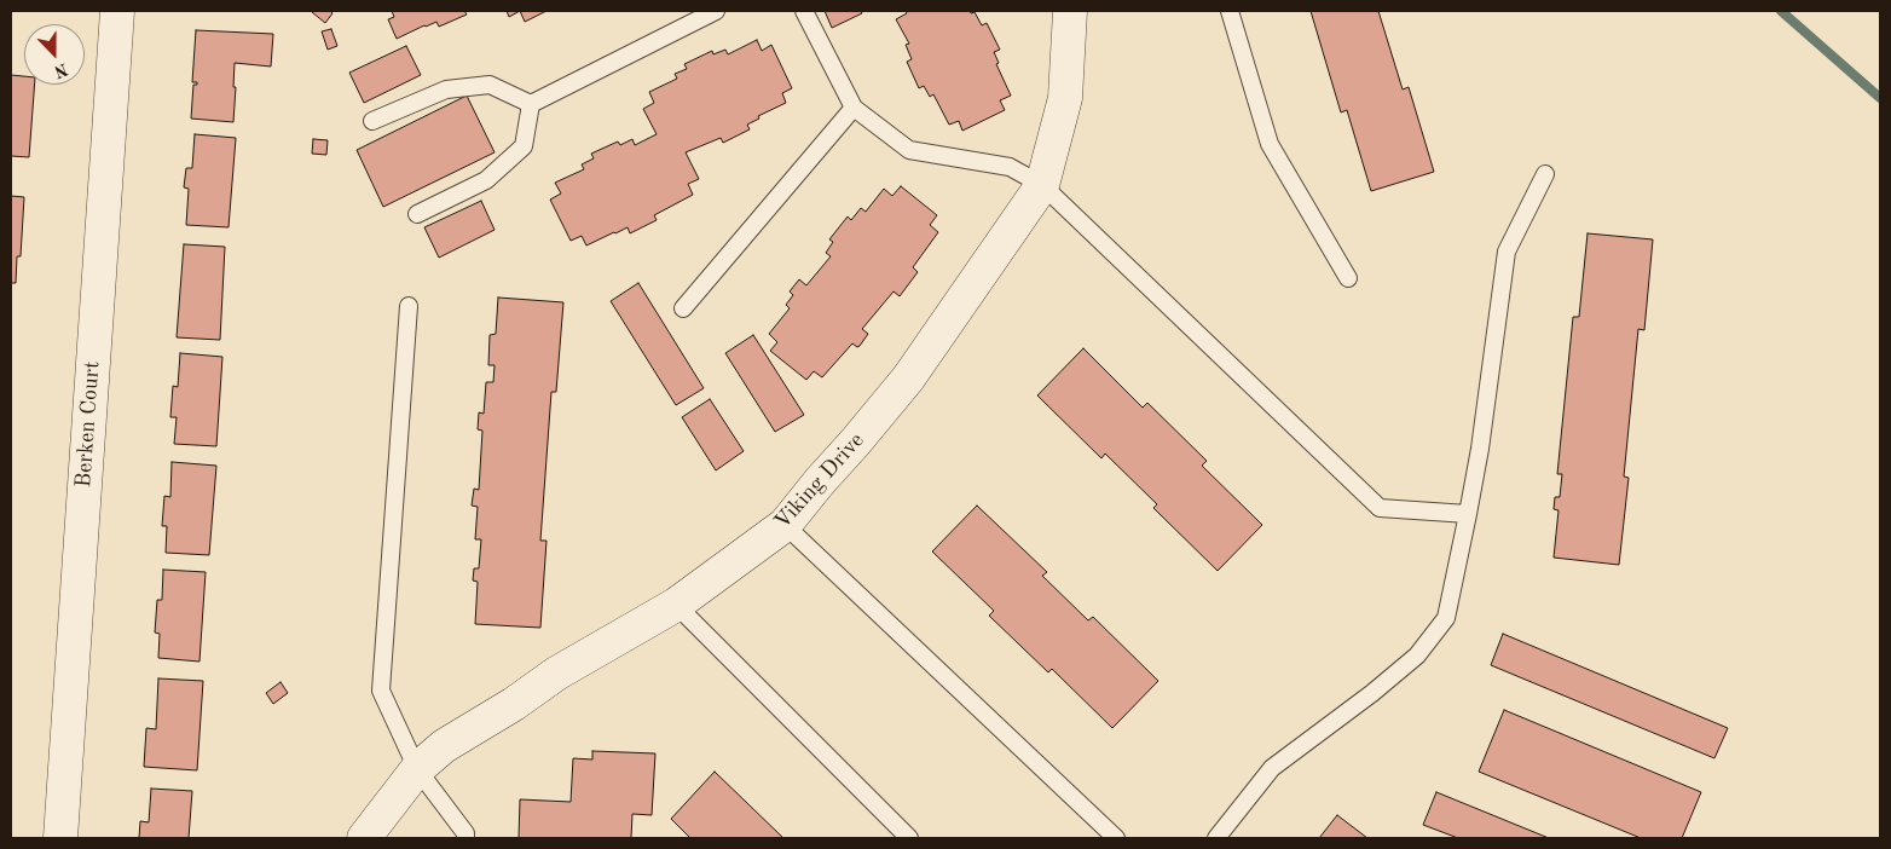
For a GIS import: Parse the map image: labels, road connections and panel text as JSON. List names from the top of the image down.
{
  "streets": {
    "street": ["Berken Court", "Viking Drive"]
  },
  "north": "bottom"
}
